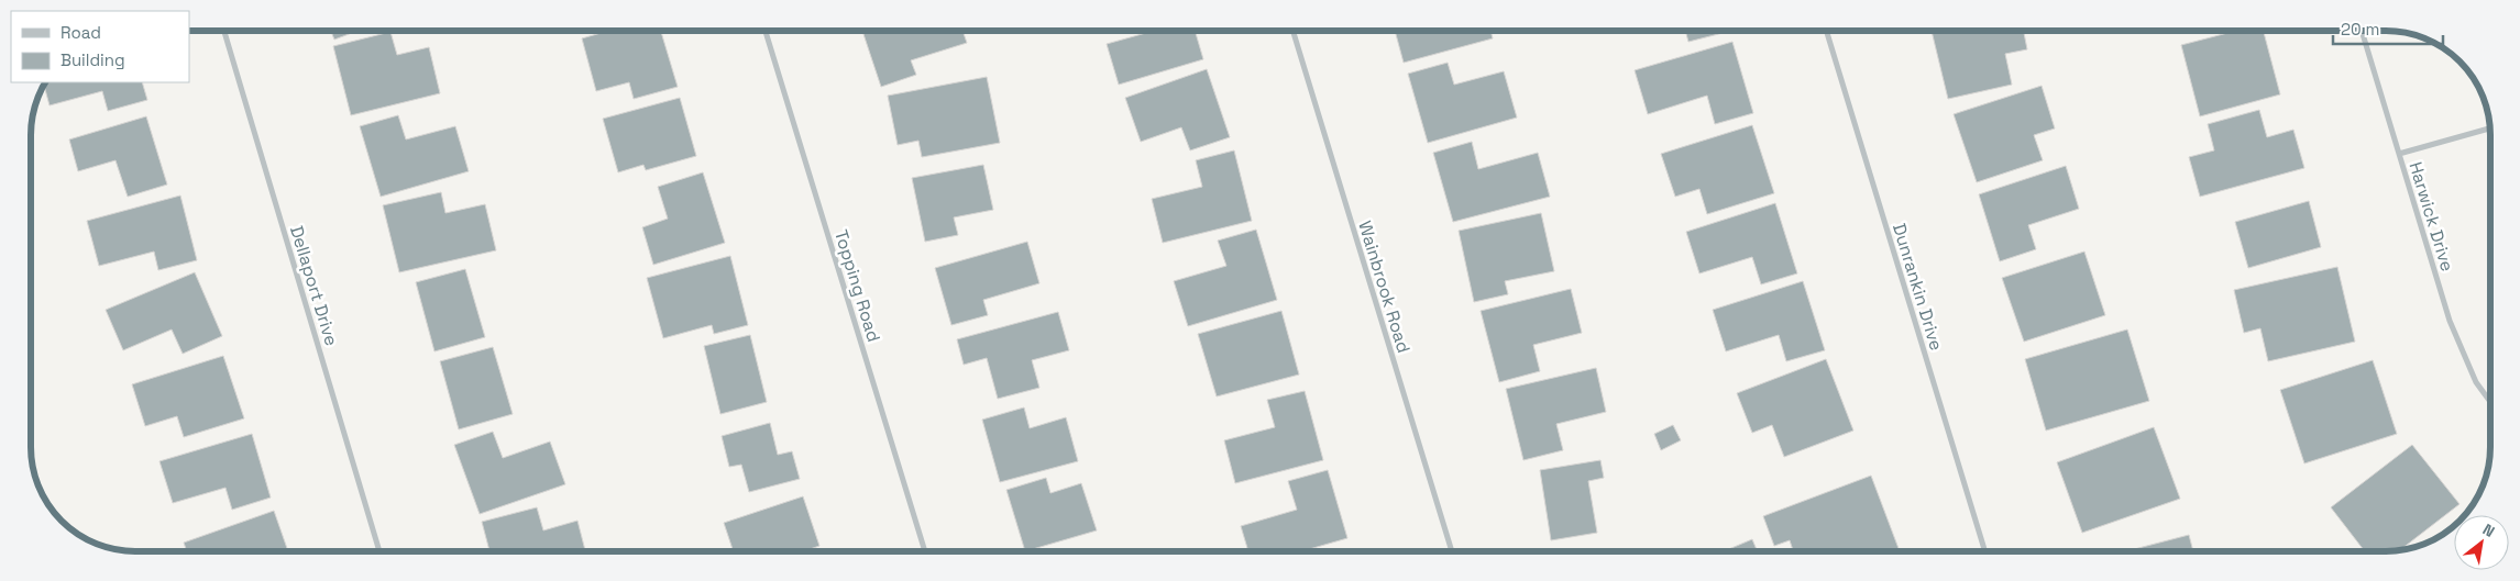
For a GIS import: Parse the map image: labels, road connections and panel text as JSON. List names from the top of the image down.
{
  "streets": {
    "street": [
      "Harwick Drive",
      "Dellaport Drive",
      "Topping Road",
      "Wainbrook Road",
      "Dunrankin Drive"
    ]
  },
  "legend": ["Road", "Building"],
  "scale_bar": "20 m",
  "north": "top right"
}
